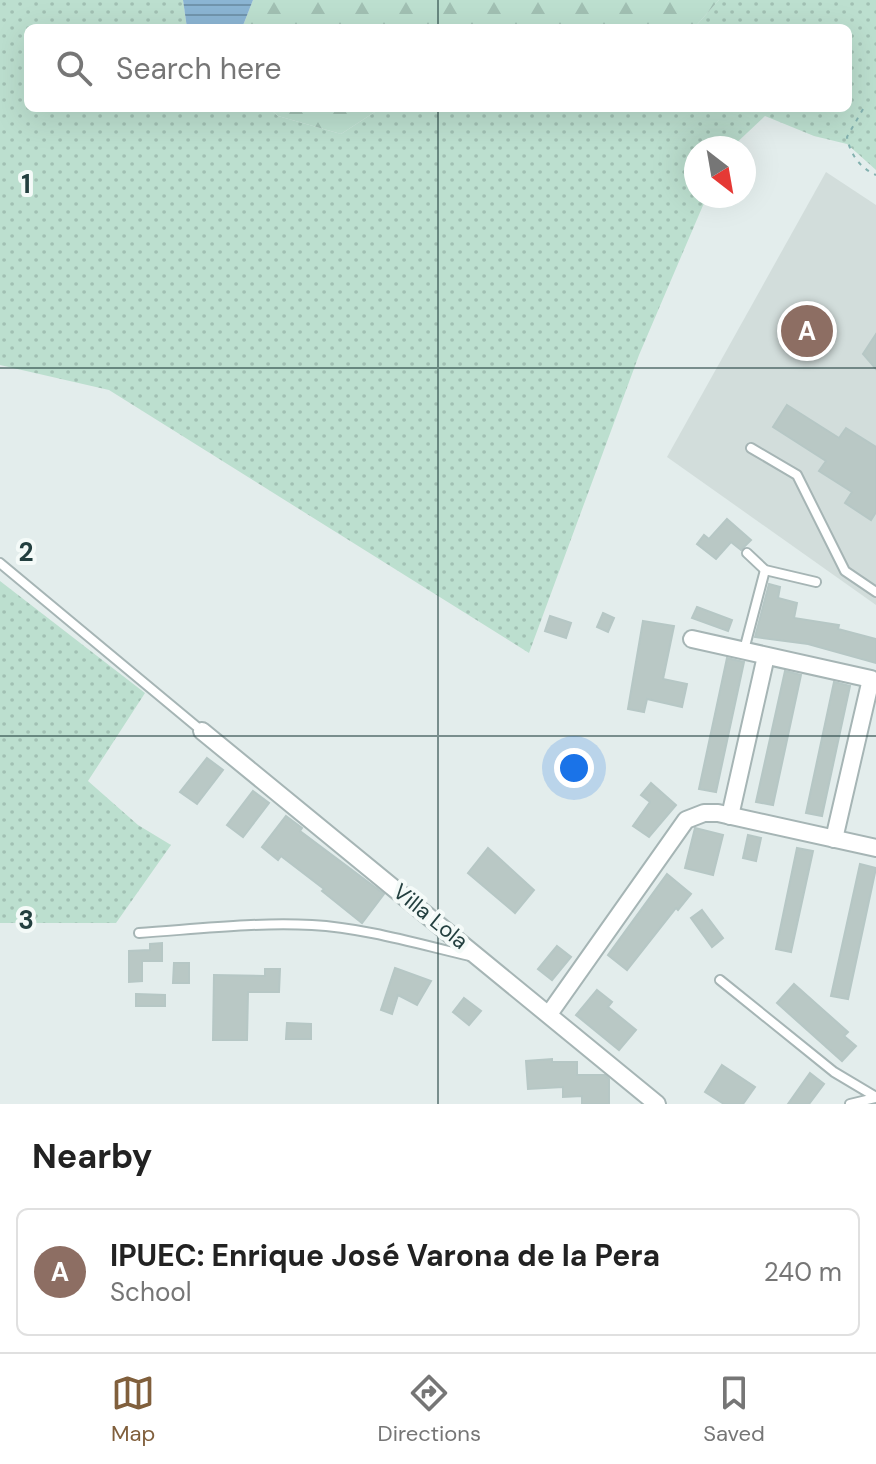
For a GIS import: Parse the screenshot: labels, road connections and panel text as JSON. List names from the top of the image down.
{
  "streets": {
    "street": ["Villa Lola"]
  },
  "north": "bottom right",
  "page": {
    "search": "Search here",
    "pins": "A",
    "heading": "Nearby",
    "list": [
      {
        "mark": "A",
        "name": "IPUEC: Enrique José Varona de la Pera",
        "note": "School",
        "value": "240 m"
      }
    ],
    "nav": ["Map", "Directions", "Saved"]
  },
  "grid": {
    "rows": ["1", "2", "3"]
  }
}
